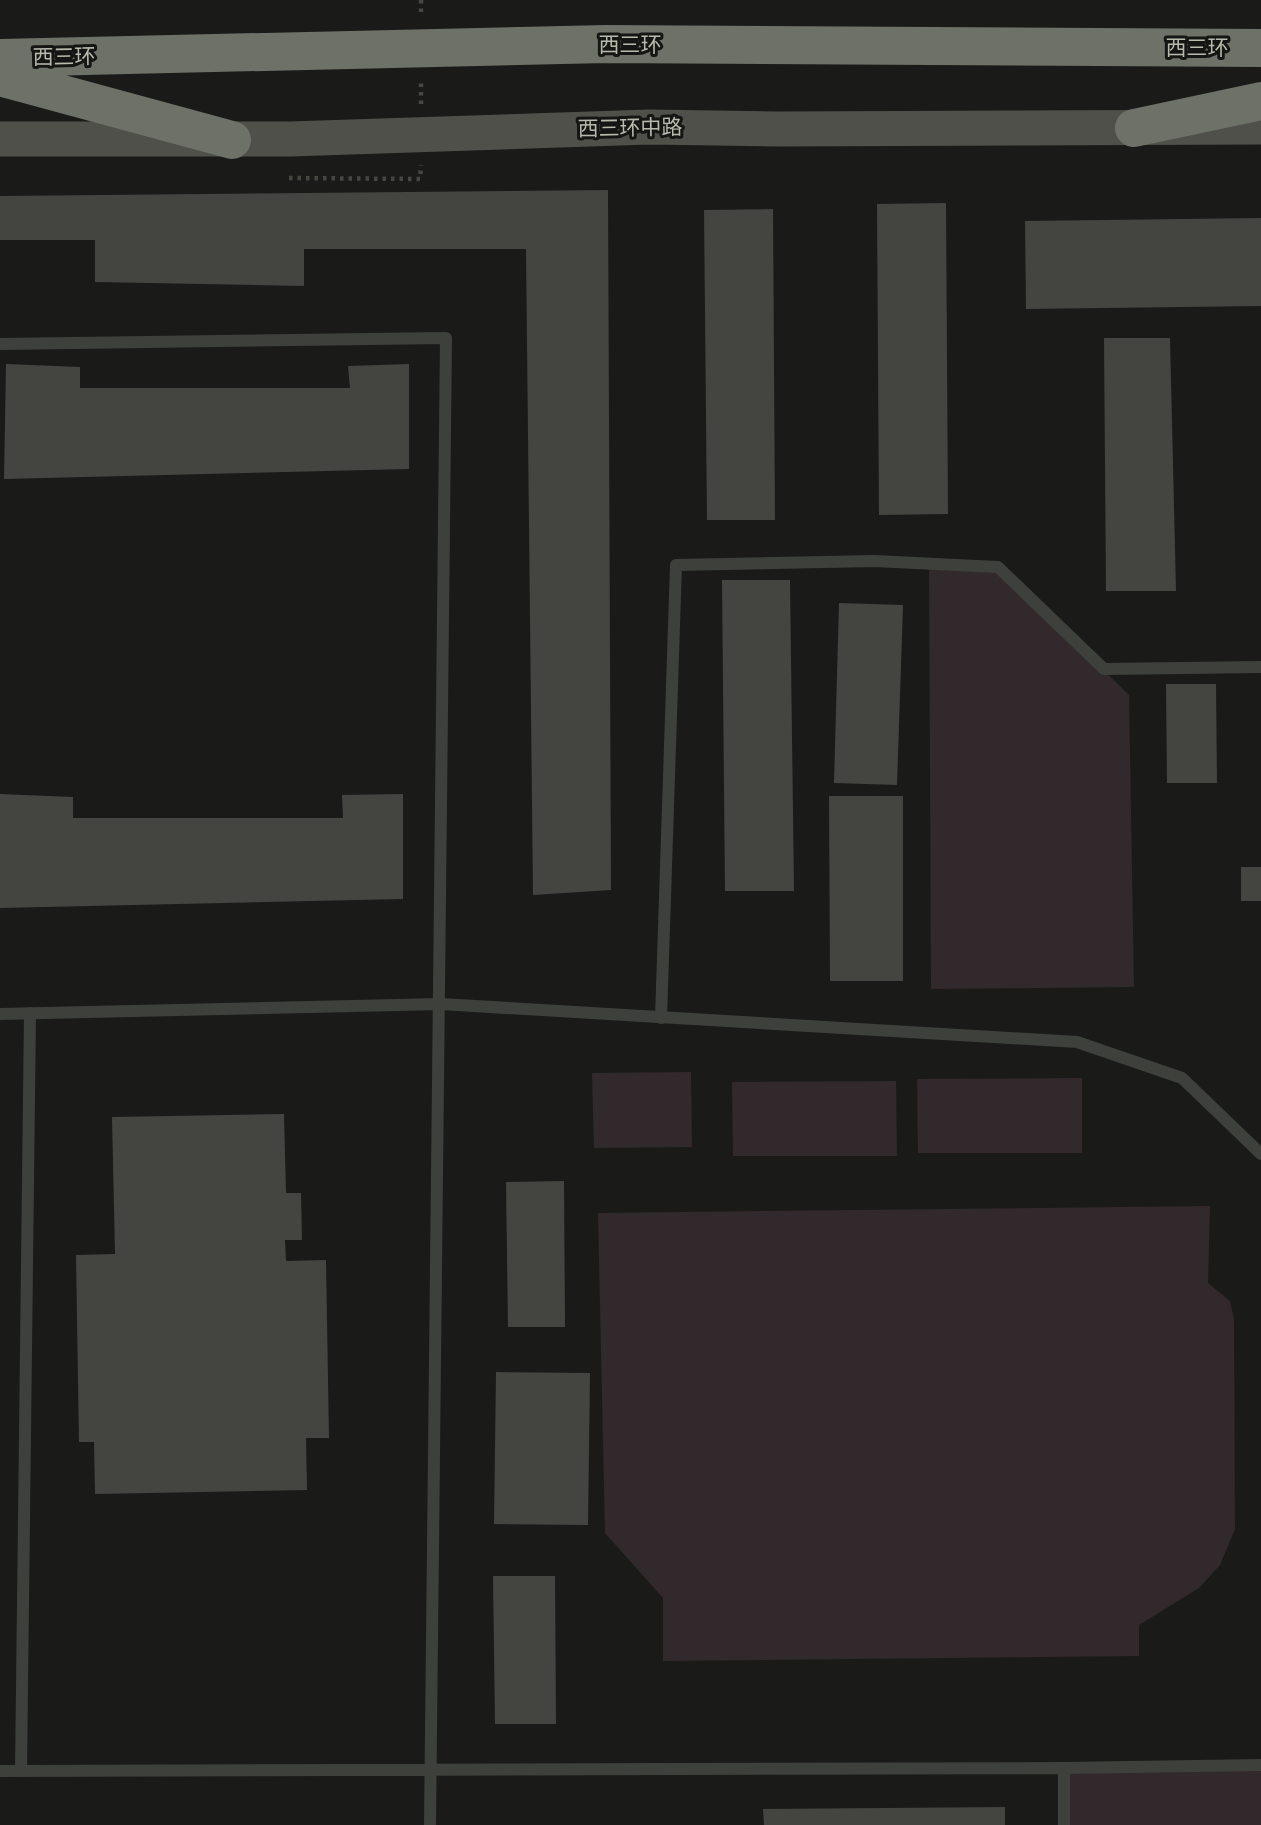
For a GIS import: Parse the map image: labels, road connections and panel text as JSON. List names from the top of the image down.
{
  "streets": {
    "highway": ["西三环"],
    "street": ["西三环中路"]
  }
}
